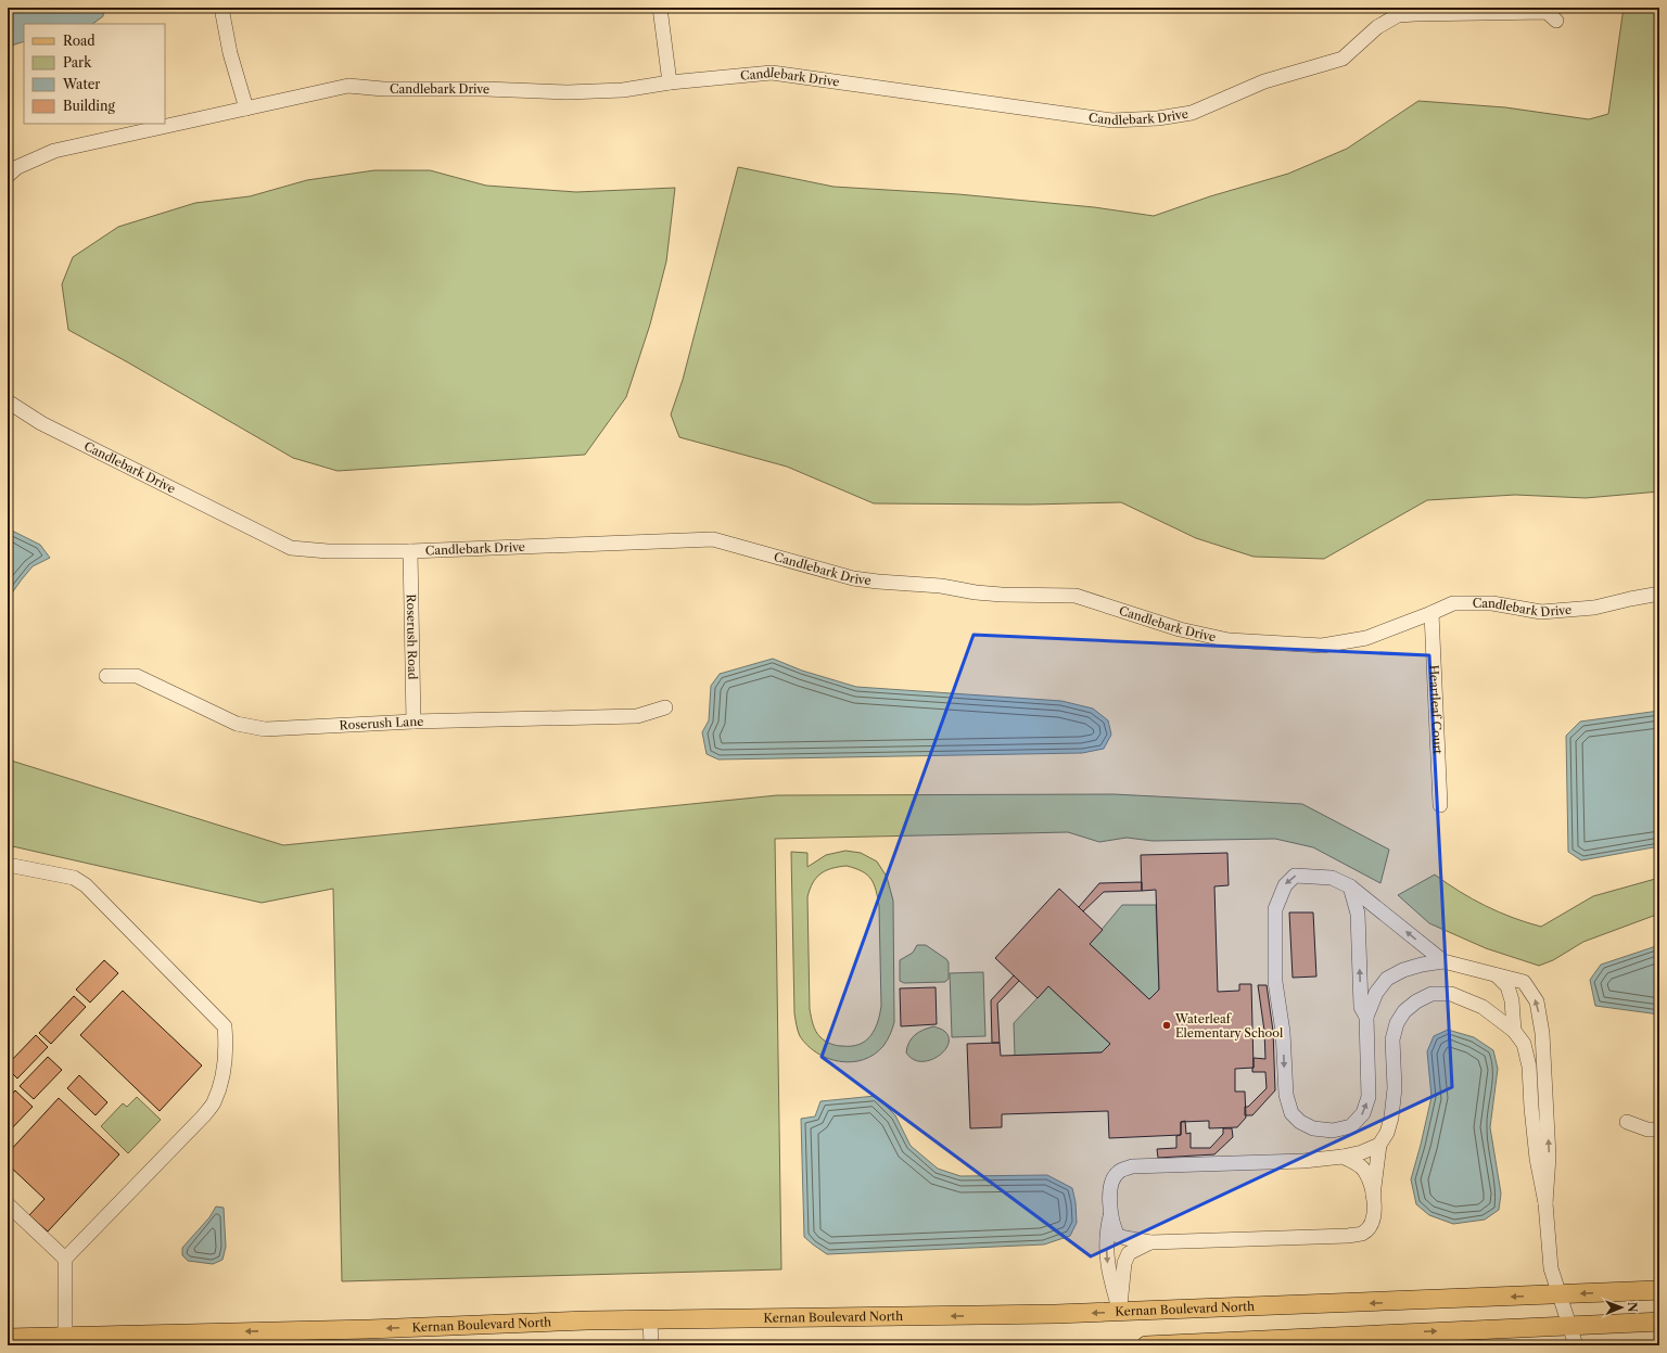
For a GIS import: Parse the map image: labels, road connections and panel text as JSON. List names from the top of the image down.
{
  "streets": {
    "main road": ["Kernan Boulevard North"],
    "street": [
      "Candlebark Drive",
      "Roserush Road",
      "Heartleaf Court",
      "Roserush Lane"
    ]
  },
  "crossings": [
    ["Candlebark Drive", "Roserush Road"],
    ["Candlebark Drive", "Heartleaf Court"],
    ["Roserush Road", "Roserush Lane"]
  ],
  "places": ["Waterleaf Elementary School"],
  "legend": [
    "Road",
    "Park",
    "Water",
    "Building"
  ],
  "north": "right"
}
